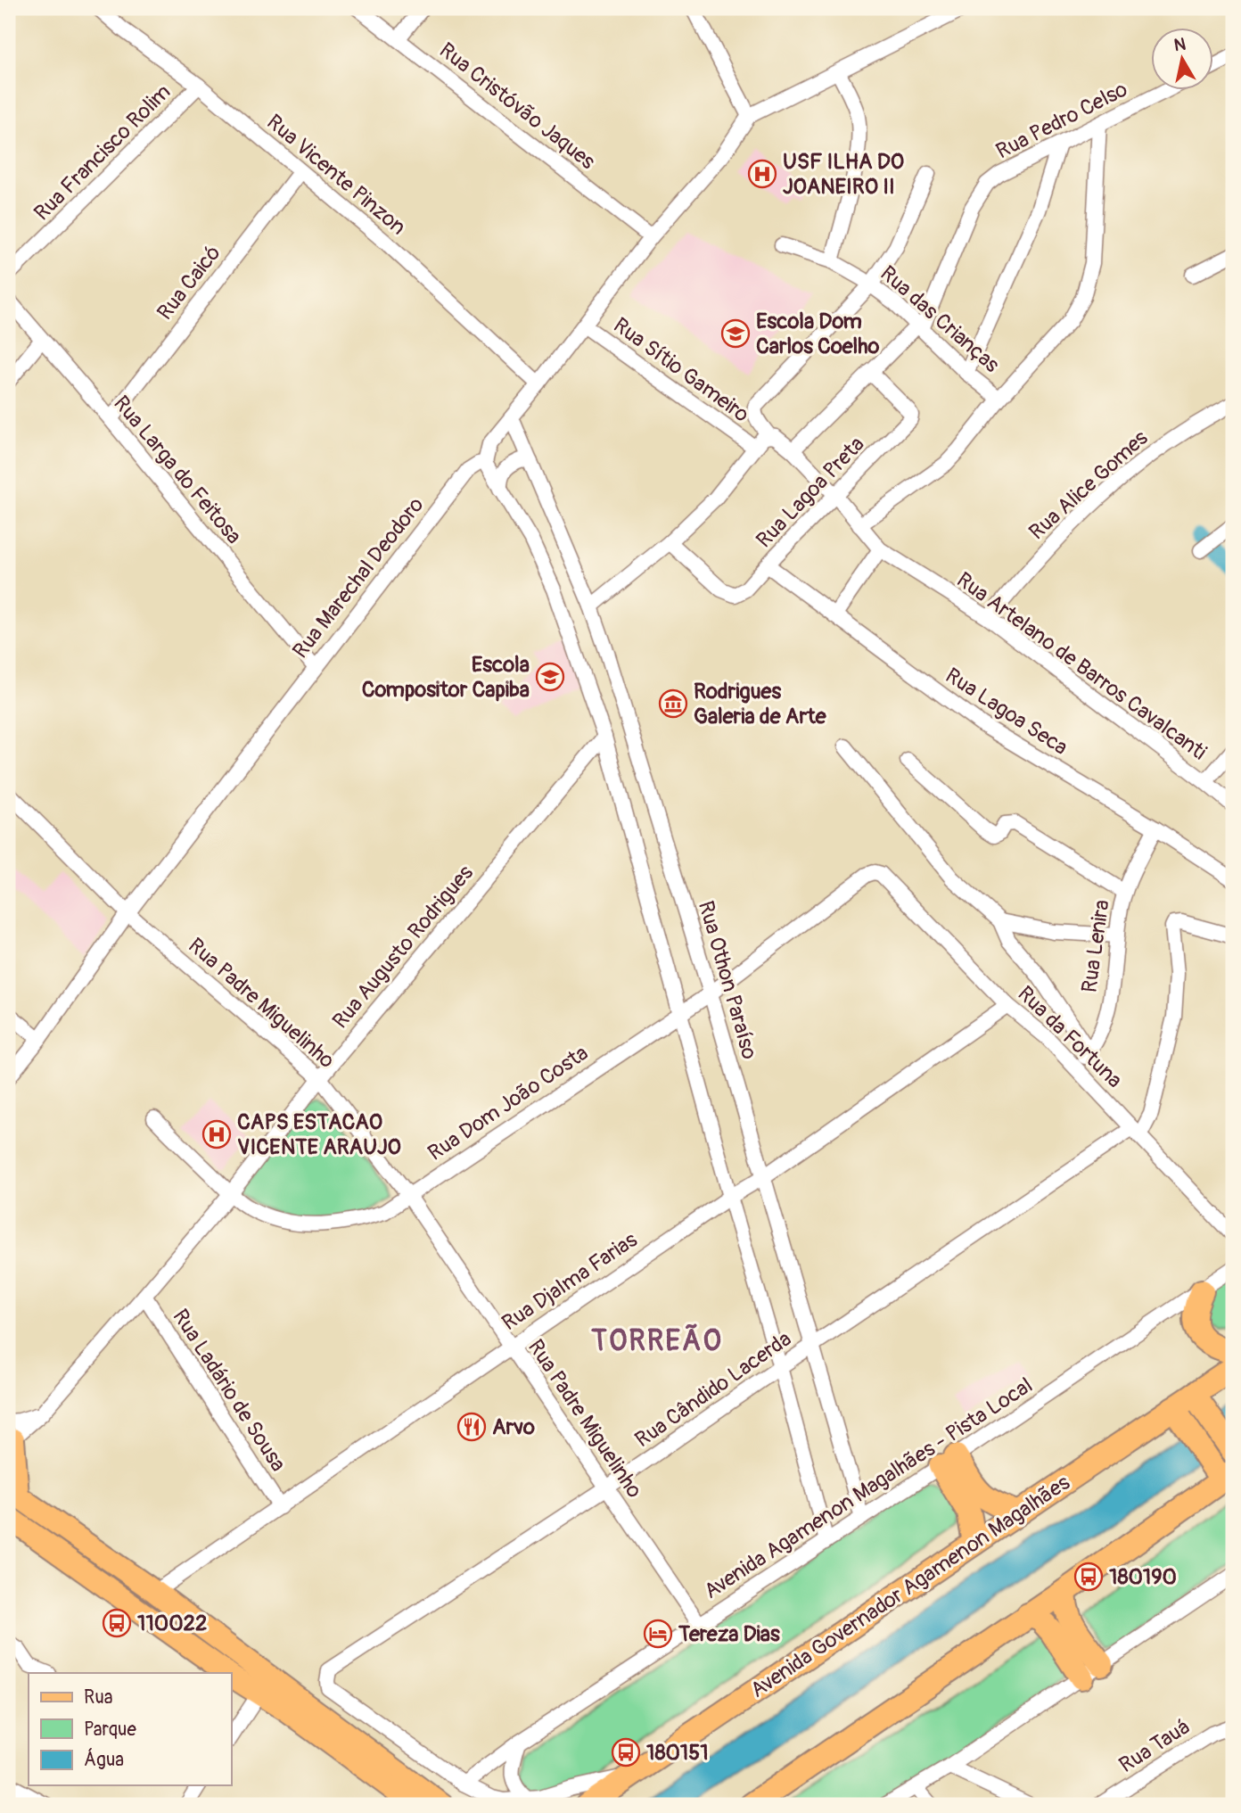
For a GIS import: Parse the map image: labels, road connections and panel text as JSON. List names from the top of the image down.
{
  "streets": {
    "highway": ["Avenida Governador Agamenon Magalhães"],
    "street": [
      "Rua Cristóvão Jaques",
      "Rua Pedro Celso",
      "Rua Francisco Rolim",
      "Rua Vicente Pinzon",
      "Rua Caicó",
      "Rua das Crianças",
      "Rua Sítio Gameiro",
      "Rua Larga do Feitosa",
      "Rua Alice Gomes",
      "Rua Lagoa Preta",
      "Rua Marechal Deodoro",
      "Rua Artelano de Barros Cavalcanti",
      "Rua Lagoa Seca",
      "Rua Lenira",
      "Rua Augusto Rodrigues",
      "Rua Othon Paraíso",
      "Rua Padre Miguelinho",
      "Rua da Fortuna",
      "Rua Dom João Costa",
      "Rua Djalma Farias",
      "Rua Cândido Lacerda",
      "Rua Ladário de Sousa",
      "Avenida Agamenon Magalhães - Pista Local",
      "Rua Tauá"
    ]
  },
  "crossings": [
    ["Rua Pedro Celso", "Rua das Crianças"],
    ["Rua Francisco Rolim", "Rua Vicente Pinzon"],
    ["Rua Vicente Pinzon", "Rua Caicó"],
    ["Rua Caicó", "Rua Larga do Feitosa"],
    ["Rua Larga do Feitosa", "Rua Marechal Deodoro"],
    ["Rua Alice Gomes", "Rua Artelano de Barros Cavalcanti"],
    ["Rua Lagoa Preta", "Rua Artelano de Barros Cavalcanti"],
    ["Rua Lagoa Preta", "Rua Lagoa Seca"],
    ["Rua Marechal Deodoro", "Rua Padre Miguelinho"],
    ["Rua Lagoa Seca", "Rua Lenira"],
    ["Rua Lenira", "Rua da Fortuna"],
    ["Rua Augusto Rodrigues", "Rua Padre Miguelinho"],
    ["Rua Augusto Rodrigues", "Rua Dom João Costa"],
    ["Rua Augusto Rodrigues", "Rua Ladário de Sousa"],
    ["Rua Othon Paraíso", "Rua Dom João Costa"],
    ["Rua Othon Paraíso", "Rua Djalma Farias"],
    ["Rua Othon Paraíso", "Rua Cândido Lacerda"],
    ["Rua Othon Paraíso", "Avenida Agamenon Magalhães - Pista Local"],
    ["Rua Padre Miguelinho", "Rua Dom João Costa"],
    ["Rua Padre Miguelinho", "Rua Djalma Farias"],
    ["Rua Padre Miguelinho", "Rua Cândido Lacerda"],
    ["Rua Padre Miguelinho", "Avenida Agamenon Magalhães - Pista Local"],
    ["Rua da Fortuna", "Rua Dom João Costa"],
    ["Rua da Fortuna", "Rua Djalma Farias"],
    ["Rua da Fortuna", "Rua Cândido Lacerda"],
    ["Rua Djalma Farias", "Rua Ladário de Sousa"],
    ["Rua Cândido Lacerda", "Avenida Agamenon Magalhães - Pista Local"]
  ],
  "districts": ["TORREÃO"],
  "places": {
    "hospital": ["USF ILHA DO JOANEIRO II", "CAPS ESTACAO VICENTE ARAUJO"],
    "school or university": ["Escola Dom Carlos Coelho", "Escola Compositor Capiba"],
    "museum": ["Rodrigues Galeria de Arte"],
    "restaurant": ["Arvo"],
    "bus stop": ["180190", "110022", "180151"],
    "hotel": ["Tereza Dias"]
  },
  "legend": ["Rua", "Parque", "Água"],
  "north": "top"
}
